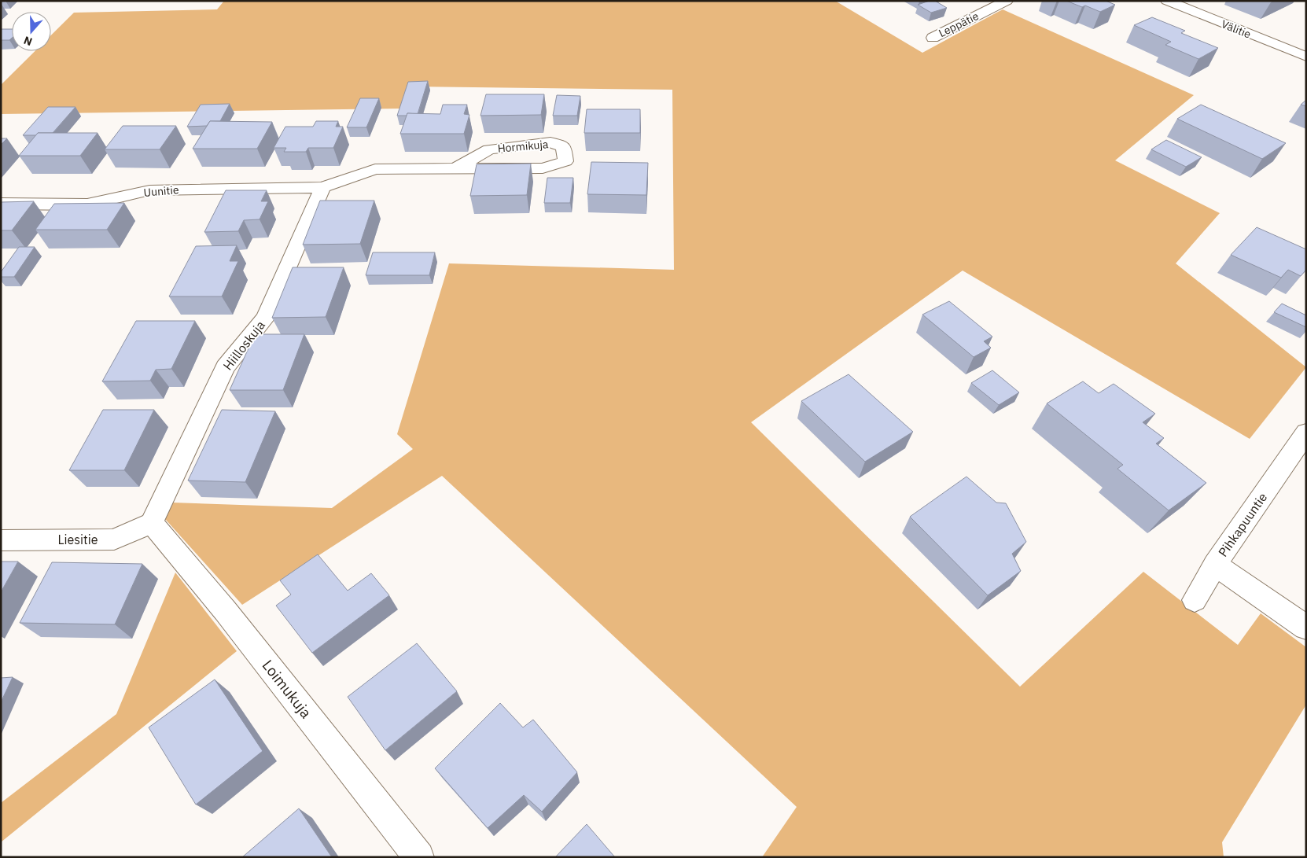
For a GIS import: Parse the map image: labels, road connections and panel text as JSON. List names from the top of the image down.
{
  "streets": {
    "street": [
      "Leppätie",
      "Välitie",
      "Hormikuja",
      "Uunitie",
      "Hiilloskuja",
      "Pihkapuuntie",
      "Liesitie",
      "Loimukuja"
    ]
  },
  "crossings": [
    ["Hormikuja", "Uunitie"],
    ["Hormikuja", "Hiilloskuja"],
    ["Uunitie", "Hiilloskuja"],
    ["Hiilloskuja", "Liesitie"],
    ["Hiilloskuja", "Loimukuja"],
    ["Liesitie", "Loimukuja"]
  ],
  "north": "bottom"
}
